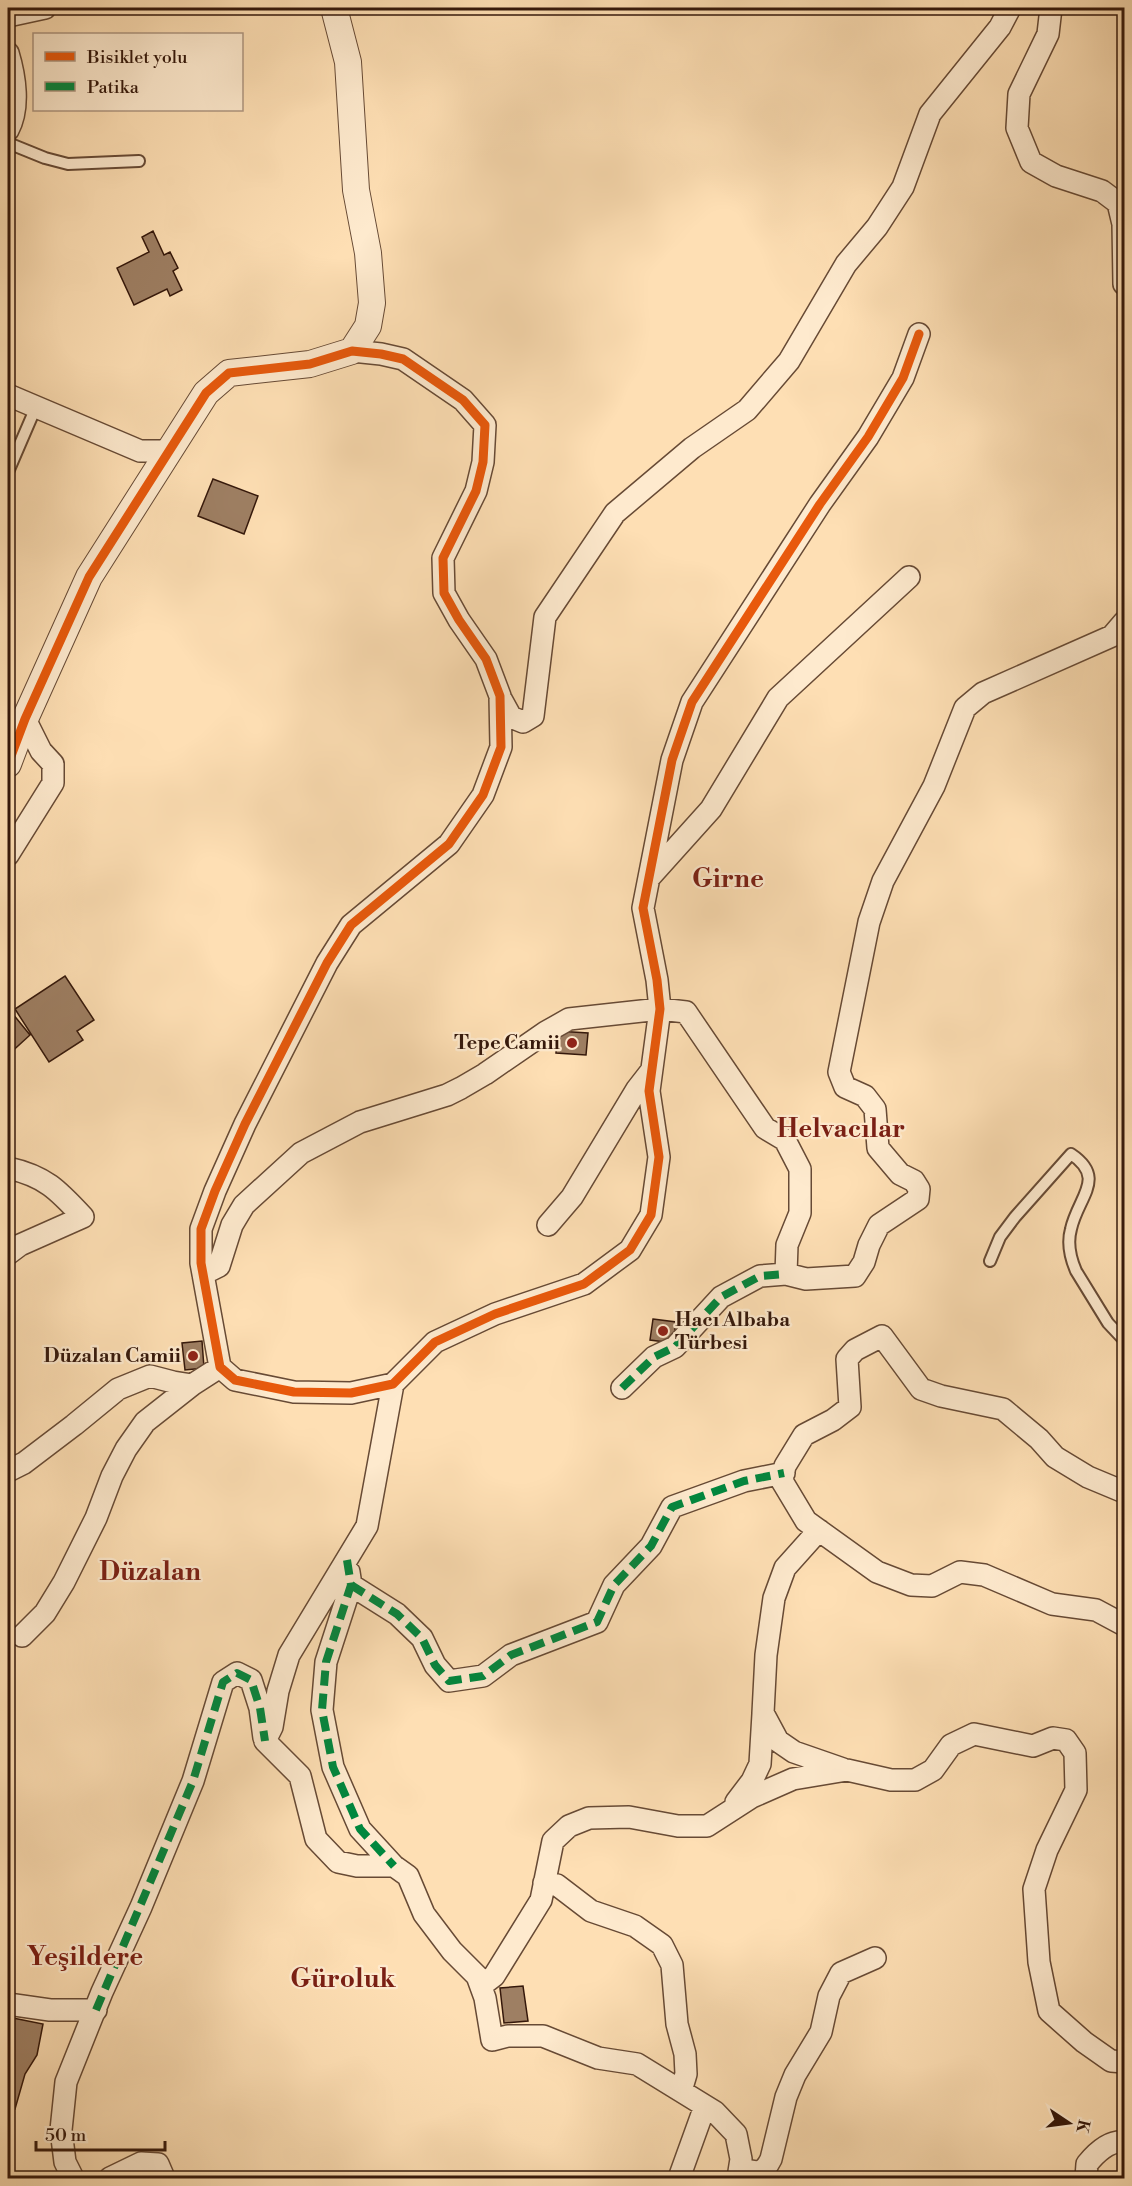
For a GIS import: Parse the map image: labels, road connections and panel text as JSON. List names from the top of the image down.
{
  "districts": [
    "Girne",
    "Helvacılar",
    "Düzalan",
    "Yeşildere",
    "Güroluk"
  ],
  "places": ["Tepe Camii", "Hacı Albaba Türbesi", "Düzalan Camii"],
  "legend": ["Bisiklet yolu", "Patika"],
  "scale_bar": "50 m",
  "north": "right"
}
